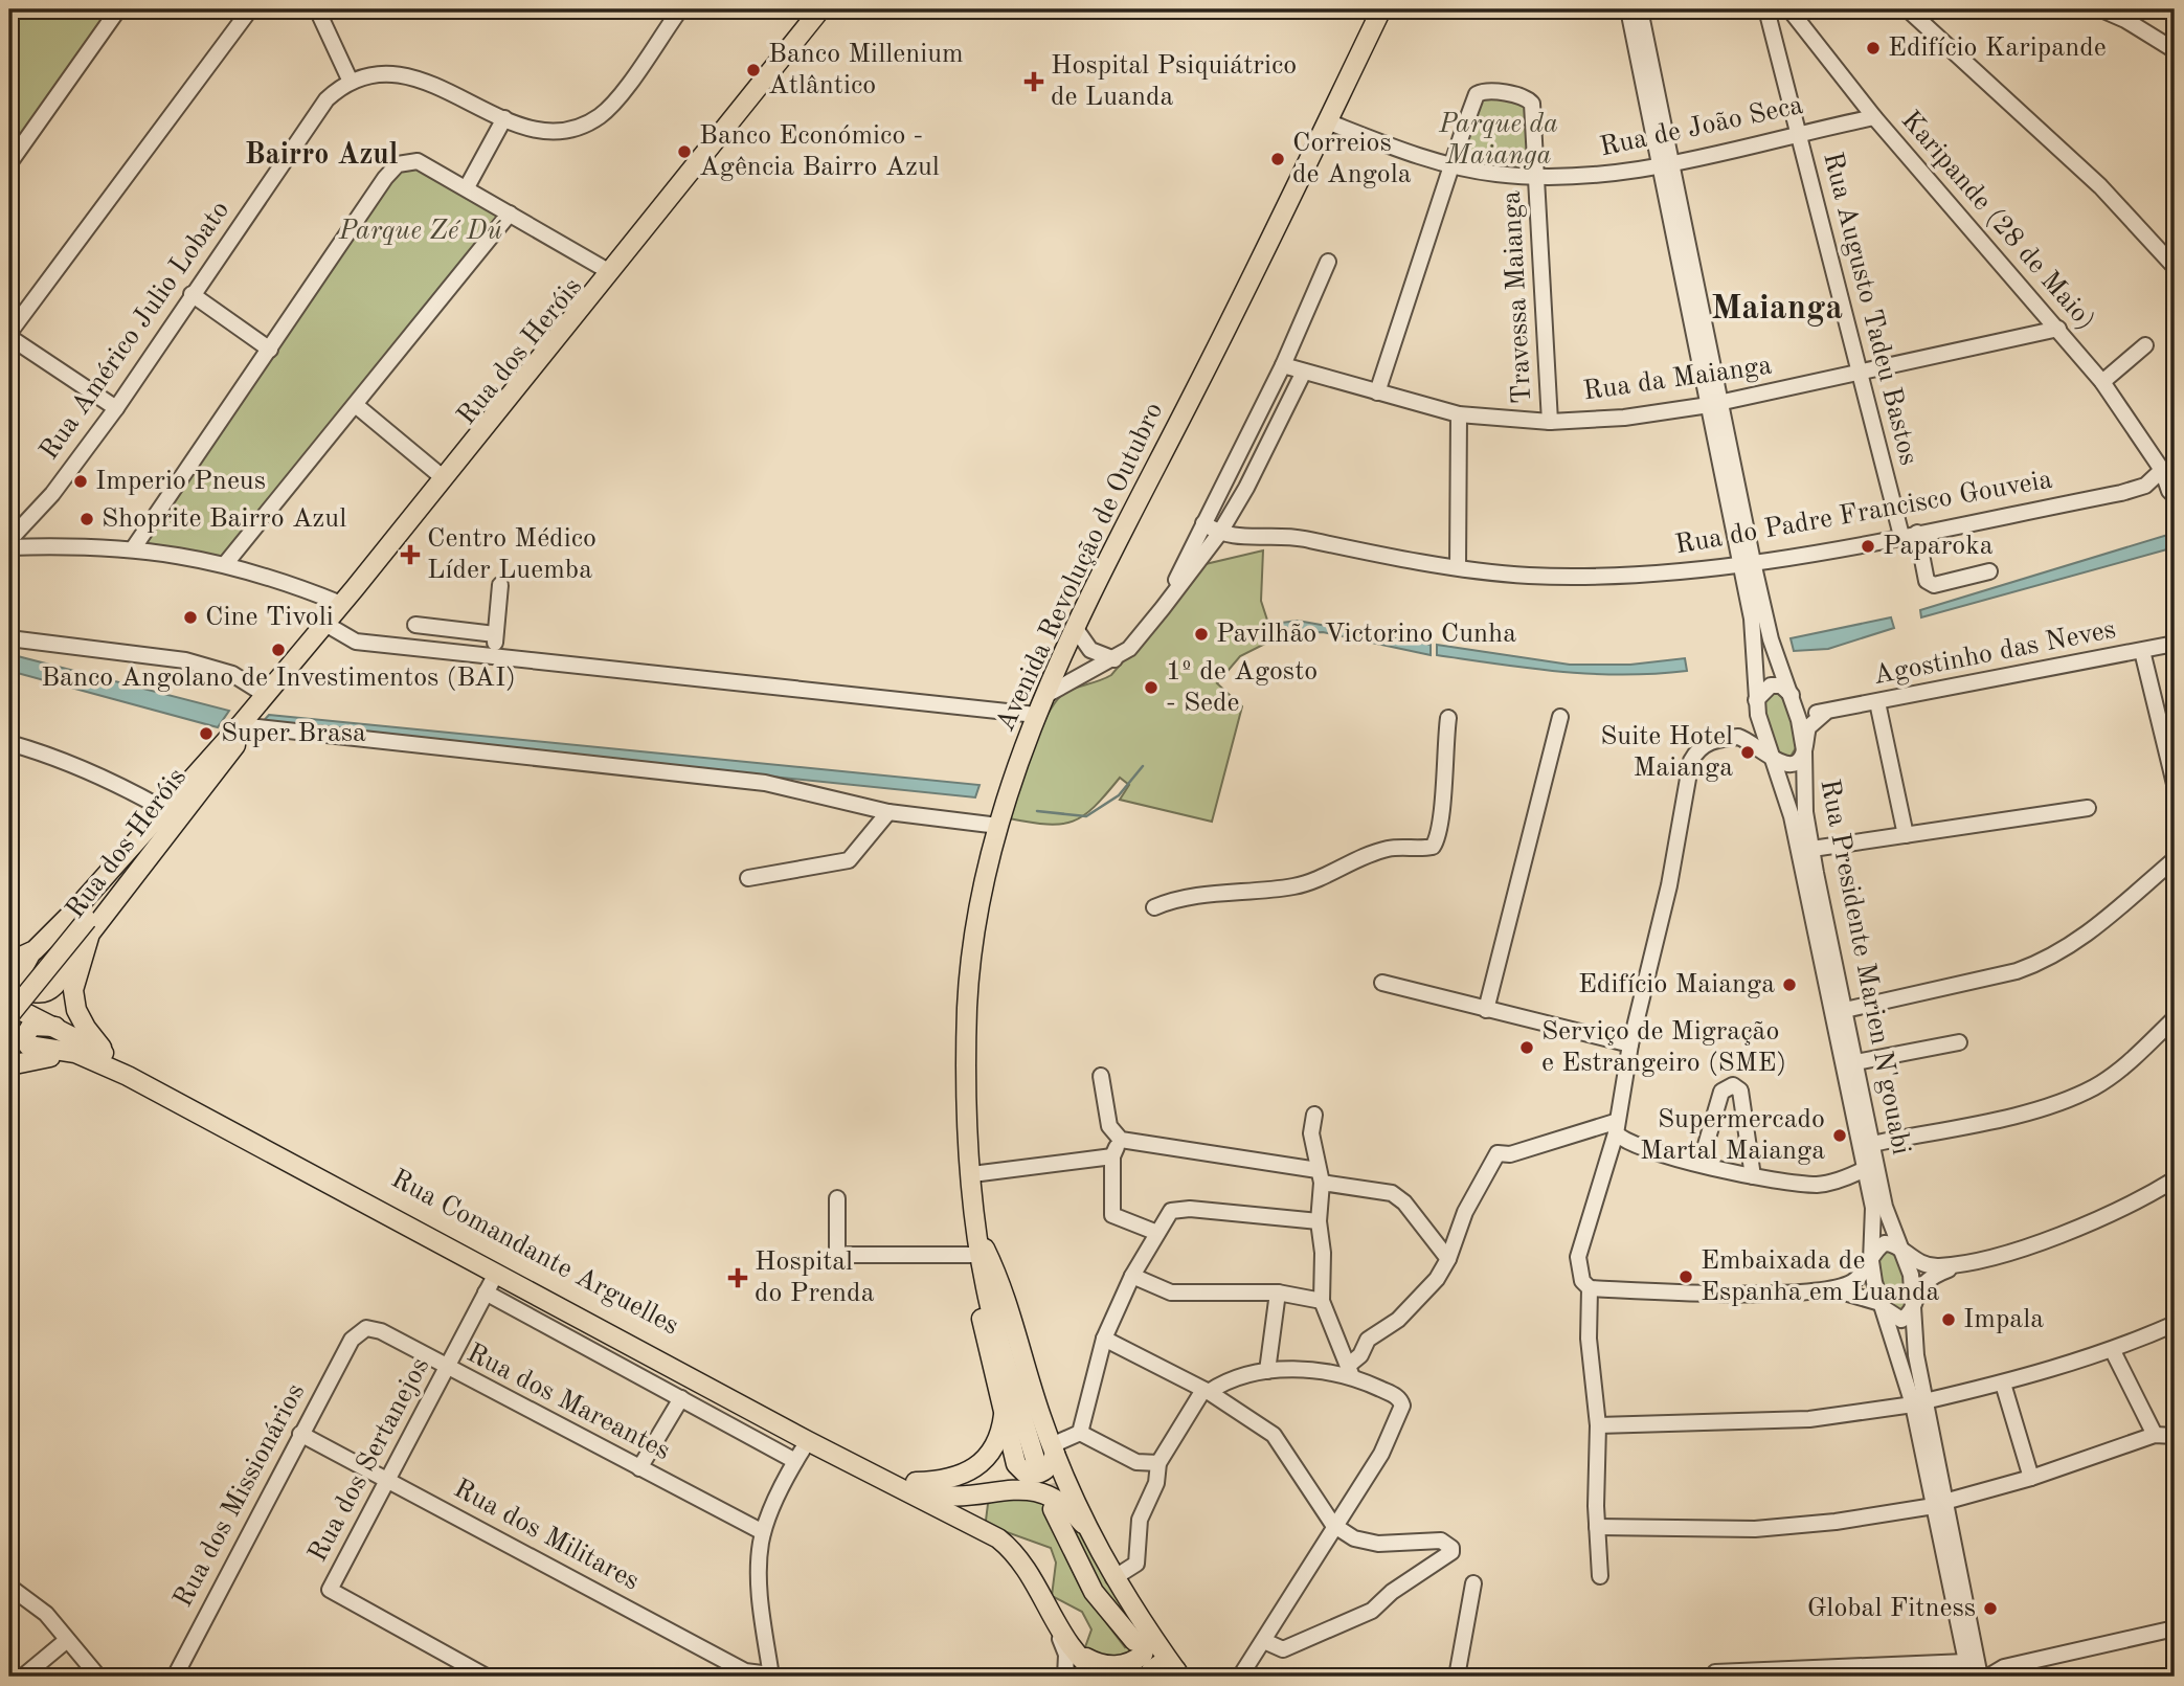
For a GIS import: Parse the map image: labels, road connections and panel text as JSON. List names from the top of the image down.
{
  "streets": {
    "main road": ["Rua dos Heróis", "Avenida Revolução de Outubro", "Rua Comandante Arguelles"],
    "street": [
      "Rua de João Seca",
      "Karipande (28 de Maio)",
      "Travessa Maianga",
      "Rua Augusto Tadeu Bastos",
      "Rua Américo Julio Lobato",
      "Rua da Maianga",
      "Rua do Padre Francisco Gouveia",
      "Agostinho das Neves",
      "Rua Presidente Marien N'gouabi",
      "Rua dos Mareantes",
      "Rua dos Sertanejos",
      "Rua dos Missionários",
      "Rua dos Militares"
    ]
  },
  "crossings": [
    ["Rua de João Seca", "Karipande (28 de Maio)"],
    ["Rua de João Seca", "Travessa Maianga"],
    ["Rua de João Seca", "Rua Augusto Tadeu Bastos"],
    ["Rua de João Seca", "Avenida Revolução de Outubro"],
    ["Rua de João Seca", "Rua Presidente Marien N'gouabi"],
    ["Karipande (28 de Maio)", "Rua da Maianga"],
    ["Karipande (28 de Maio)", "Rua do Padre Francisco Gouveia"],
    ["Travessa Maianga", "Rua da Maianga"],
    ["Rua Augusto Tadeu Bastos", "Rua da Maianga"],
    ["Rua Augusto Tadeu Bastos", "Rua do Padre Francisco Gouveia"],
    ["Rua dos Heróis", "Rua Comandante Arguelles"],
    ["Rua da Maianga", "Rua Presidente Marien N'gouabi"],
    ["Rua do Padre Francisco Gouveia", "Rua Presidente Marien N'gouabi"],
    ["Avenida Revolução de Outubro", "Rua Comandante Arguelles"],
    ["Rua Comandante Arguelles", "Rua dos Sertanejos"],
    ["Rua dos Mareantes", "Rua dos Sertanejos"],
    ["Rua dos Mareantes", "Rua dos Missionários"],
    ["Rua dos Sertanejos", "Rua dos Militares"],
    ["Rua dos Missionários", "Rua dos Militares"]
  ],
  "districts": ["Bairro Azul", "Maianga"],
  "parks": ["Parque da Maianga", "Parque Zé Dú"],
  "places": {
    "other": [
      "Edifício Karipande",
      "Banco Millenium Atlântico",
      "Banco Económico - Agência Bairro Azul",
      "Correios de Angola",
      "Imperio Pneus",
      "Shoprite Bairro Azul",
      "Paparoka",
      "Cine Tivoli",
      "Pavilhão Victorino Cunha",
      "Banco Angolano de Investimentos (BAI)",
      "1º de Agosto - Sede",
      "Super Brasa",
      "Suite Hotel Maianga",
      "Edifício Maianga",
      "Serviço de Migração e Estrangeiro (SME)",
      "Supermercado Martal Maianga",
      "Embaixada de Espanha em Luanda",
      "Impala",
      "Global Fitness"
    ],
    "health": ["Hospital Psiquiátrico de Luanda", "Centro Médico Líder Luemba", "Hospital do Prenda"]
  }
}
